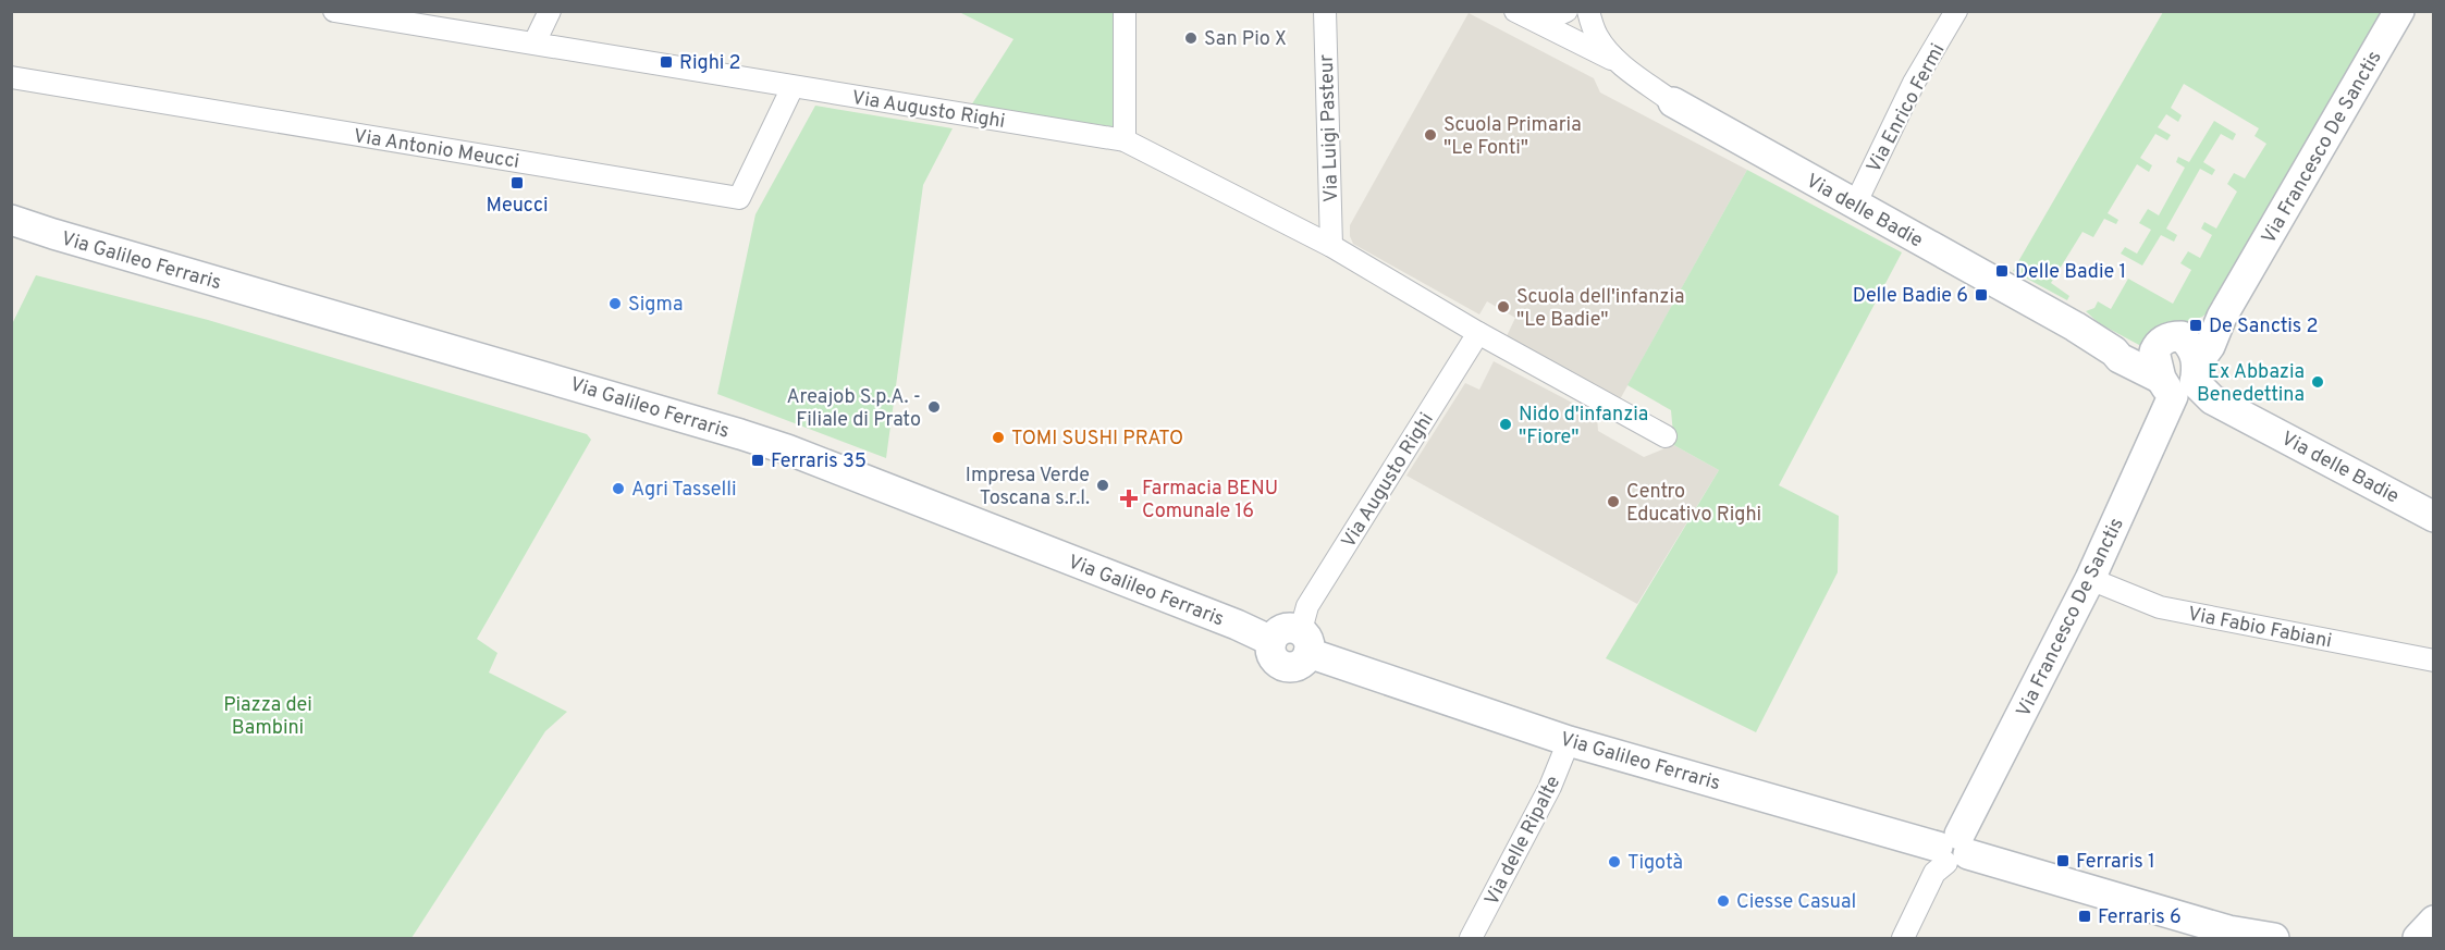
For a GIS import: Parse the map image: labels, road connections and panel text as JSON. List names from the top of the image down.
{
  "streets": {
    "street": [
      "Via Enrico Fermi",
      "Via Augusto Righi",
      "Via Luigi Pasteur",
      "Via Francesco De Sanctis",
      "Via Antonio Meucci",
      "Via delle Badie",
      "Via Galileo Ferraris",
      "Via Fabio Fabiani",
      "Via delle Ripalte"
    ]
  },
  "crossings": [
    ["Via Enrico Fermi", "Via delle Badie"],
    ["Via Augusto Righi", "Via Luigi Pasteur"],
    ["Via Augusto Righi", "Via Antonio Meucci"],
    ["Via Augusto Righi", "Via Galileo Ferraris"],
    ["Via Francesco De Sanctis", "Via delle Badie"],
    ["Via Francesco De Sanctis", "Via Galileo Ferraris"],
    ["Via Francesco De Sanctis", "Via Fabio Fabiani"],
    ["Via Galileo Ferraris", "Via delle Ripalte"]
  ],
  "parks": ["Piazza dei Bambini"],
  "places": {
    "other": [
      "San Pio X",
      "Scuola Primaria \"Le Fonti\"",
      "Sigma",
      "Scuola dell'infanzia \"Le Badie\"",
      "Ex Abbazia Benedettina",
      "Areajob S.p.A. - Filiale di Prato",
      "Nido d'infanzia \"Fiore\"",
      "TOMI SUSHI PRATO",
      "Impresa Verde Toscana s.r.l.",
      "Agri Tasselli",
      "Centro Educativo Righi",
      "Tigotà",
      "Ciesse Casual"
    ],
    "transit": [
      "Righi 2",
      "Meucci",
      "Delle Badie 1",
      "Delle Badie 6",
      "De Sanctis 2",
      "Ferraris 35",
      "Ferraris 1",
      "Ferraris 6"
    ],
    "health": ["Farmacia BENU Comunale 16"]
  }
}
